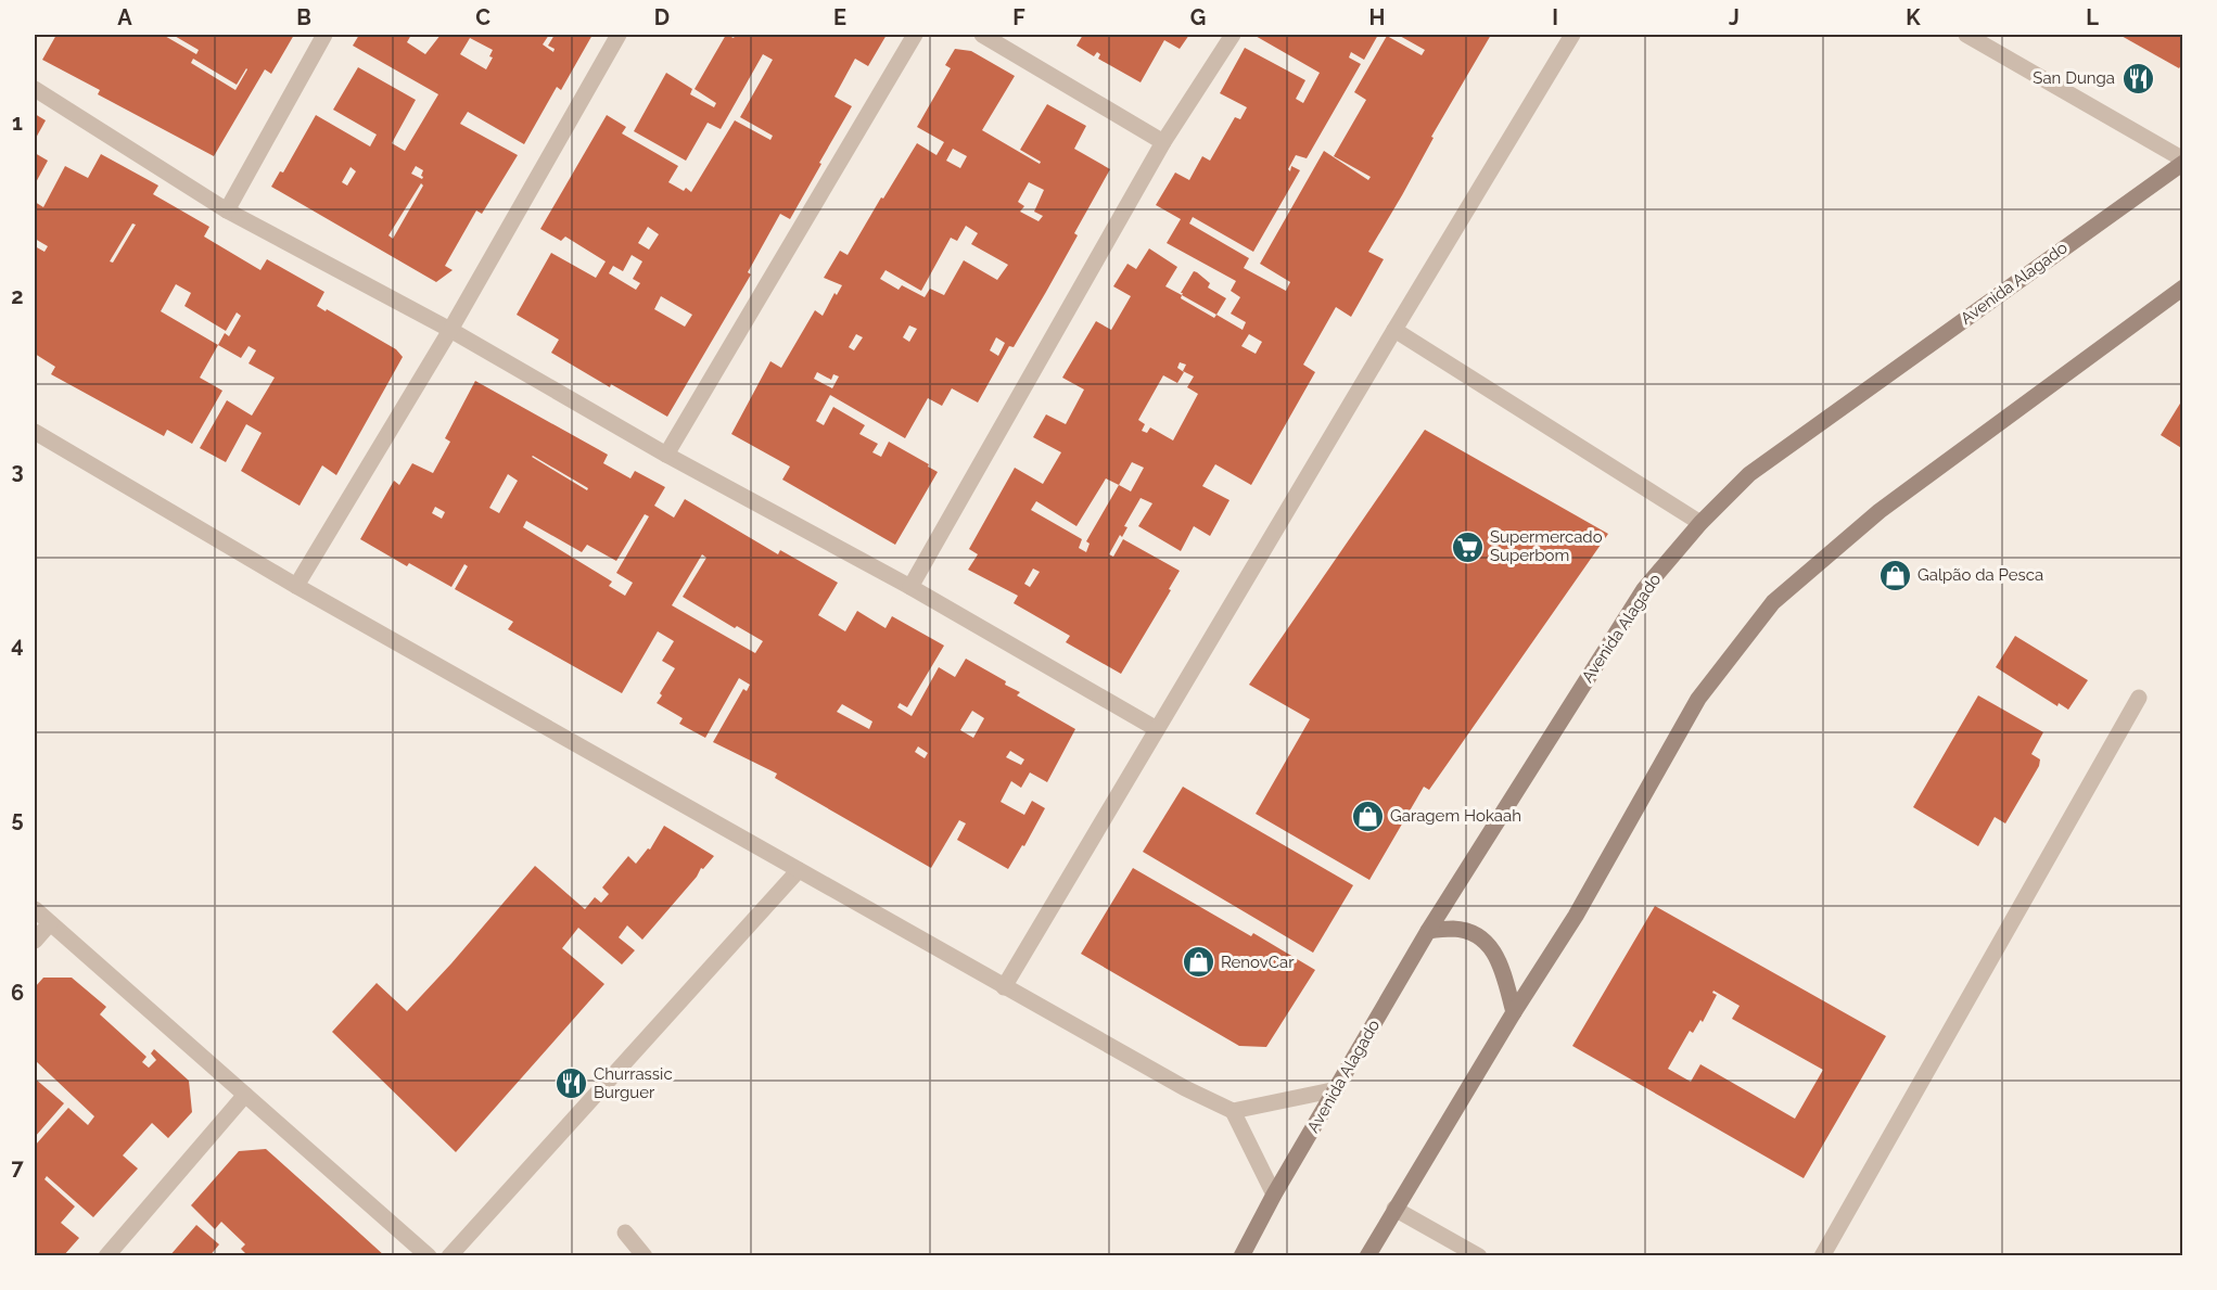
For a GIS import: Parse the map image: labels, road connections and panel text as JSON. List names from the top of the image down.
{
  "streets": {
    "main road": ["Avenida Alagado"]
  },
  "places": {
    "restaurant": ["San Dunga", "Churrassic Burguer"],
    "supermarket": ["Supermercado Superbom"],
    "shop": ["Galpão da Pesca", "Garagem Hokaah", "RenovCar"]
  },
  "grid": {
    "columns": [
      "A",
      "B",
      "C",
      "D",
      "E",
      "F",
      "G",
      "H",
      "I",
      "J",
      "K",
      "L"
    ],
    "rows": [
      "1",
      "2",
      "3",
      "4",
      "5",
      "6",
      "7"
    ]
  }
}
